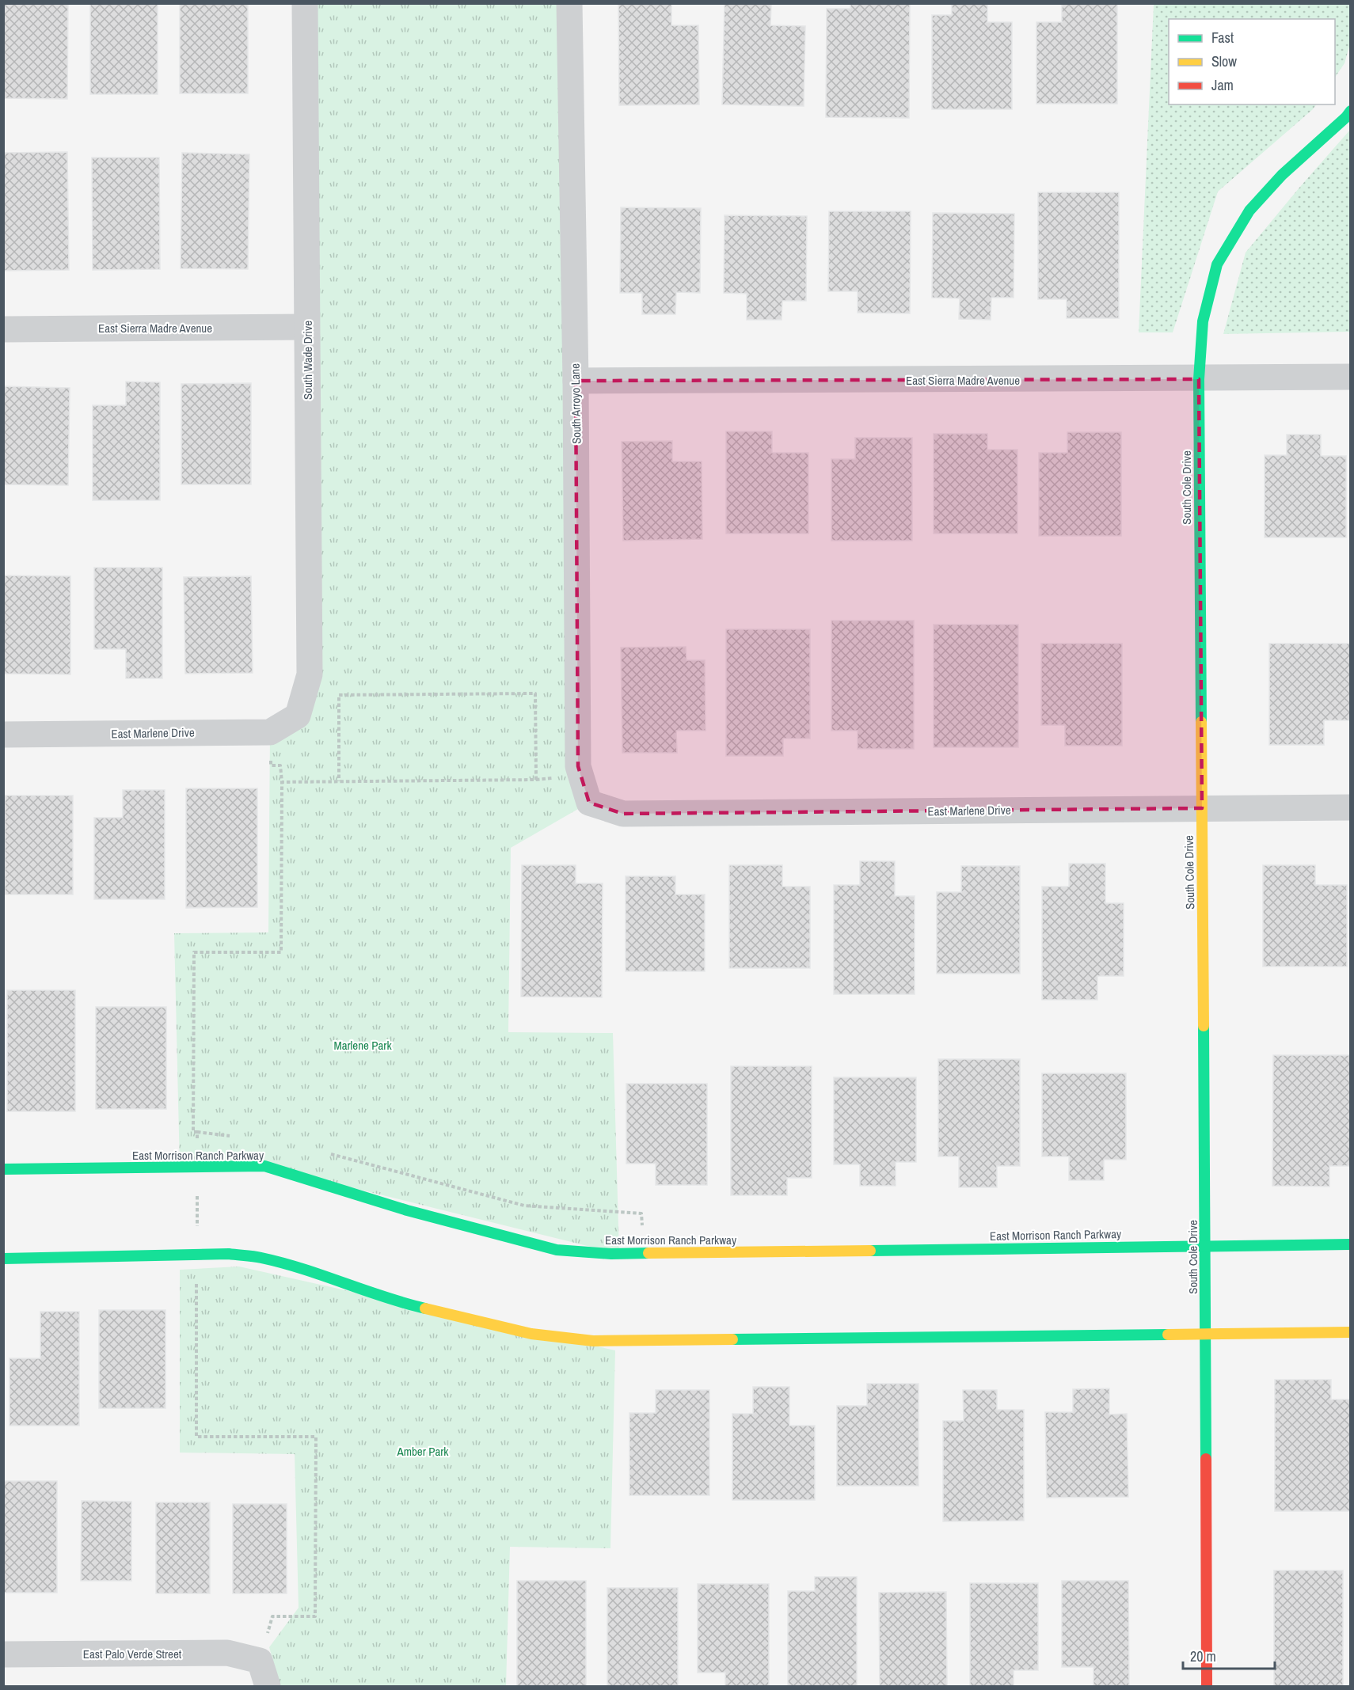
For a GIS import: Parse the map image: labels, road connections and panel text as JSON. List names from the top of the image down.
{
  "streets": {
    "street": [
      "East Sierra Madre Avenue",
      "South Wade Drive",
      "South Arroyo Lane",
      "South Cole Drive",
      "East Marlene Drive",
      "East Morrison Ranch Parkway",
      "East Palo Verde Street"
    ]
  },
  "crossings": [
    ["East Sierra Madre Avenue", "South Wade Drive"],
    ["East Sierra Madre Avenue", "South Arroyo Lane"],
    ["East Sierra Madre Avenue", "South Cole Drive"],
    ["South Wade Drive", "East Marlene Drive"],
    ["South Arroyo Lane", "East Marlene Drive"],
    ["South Cole Drive", "East Marlene Drive"],
    ["South Cole Drive", "East Morrison Ranch Parkway"]
  ],
  "parks": ["Marlene Park", "Amber Park"],
  "legend": ["Fast", "Slow", "Jam"],
  "scale_bar": "20 m"
}
